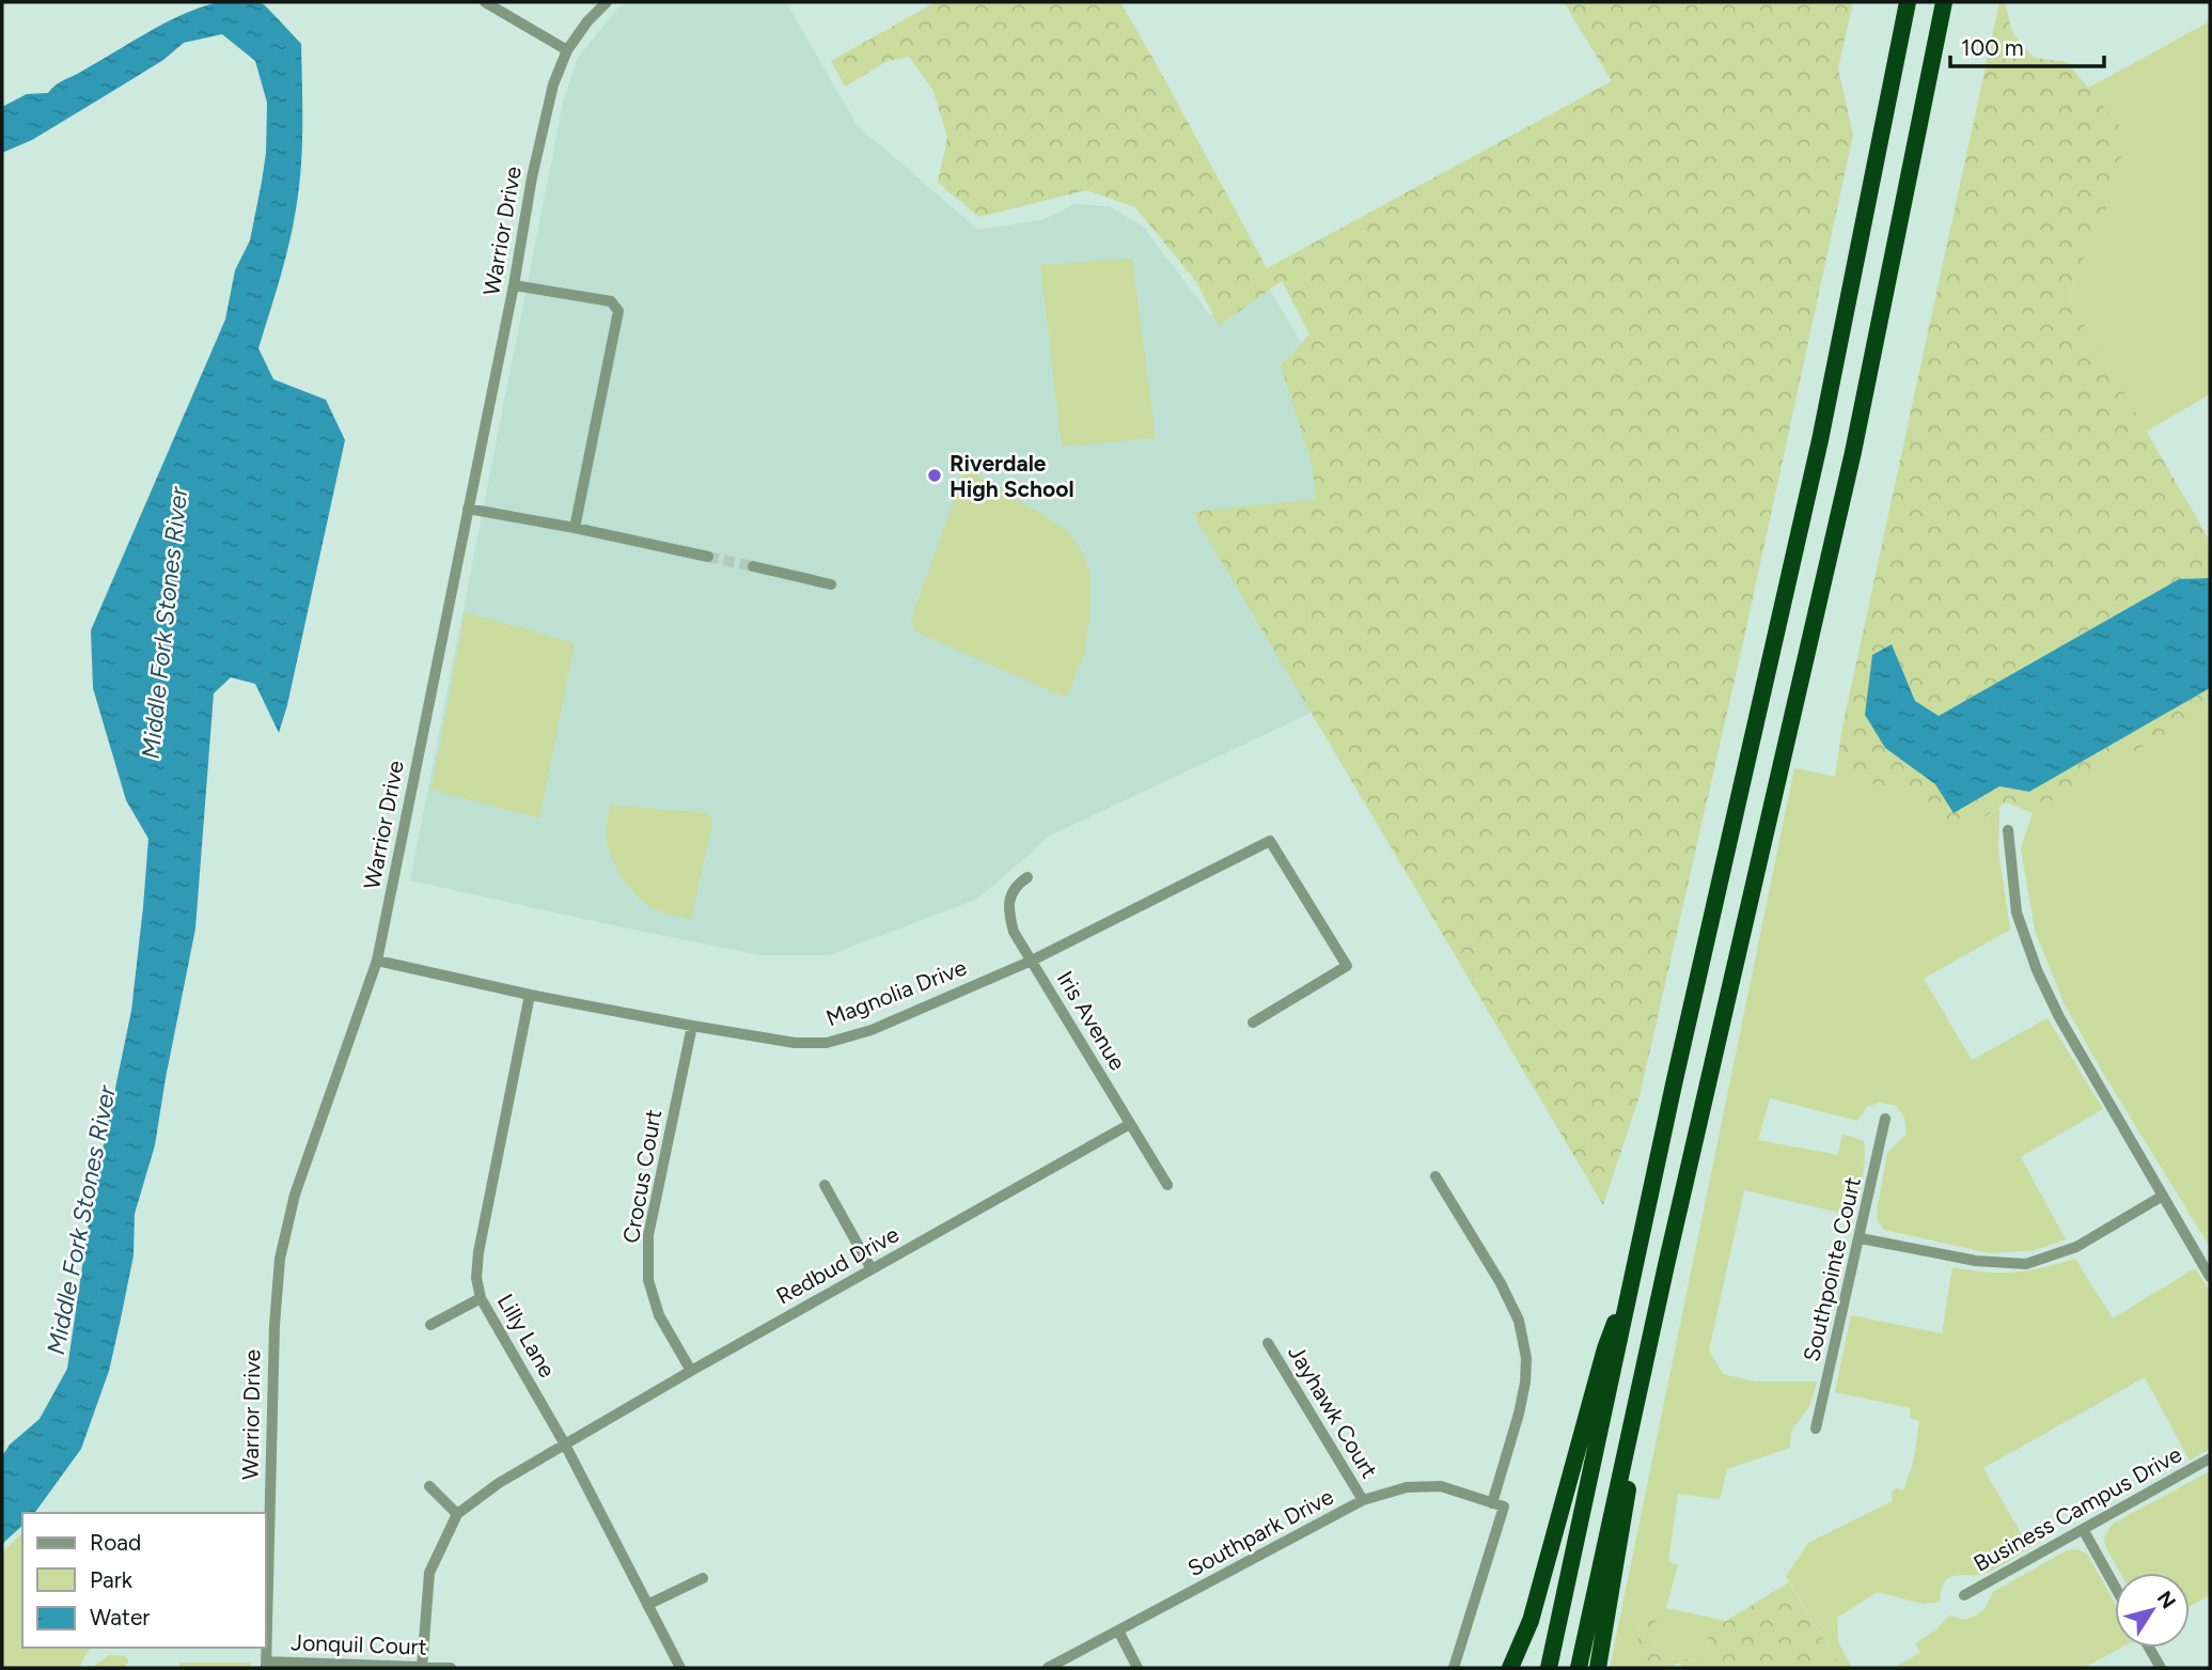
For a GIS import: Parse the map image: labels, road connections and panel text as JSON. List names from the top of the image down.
{
  "streets": {
    "street": [
      "Warrior Drive",
      "Magnolia Drive",
      "Iris Avenue",
      "Crocus Court",
      "Redbud Drive",
      "Southpointe Court",
      "Lilly Lane",
      "Jayhawk Court",
      "Business Campus Drive",
      "Southpark Drive",
      "Jonquil Court"
    ]
  },
  "crossings": [
    ["Warrior Drive", "Magnolia Drive"],
    ["Warrior Drive", "Jonquil Court"],
    ["Magnolia Drive", "Iris Avenue"],
    ["Magnolia Drive", "Crocus Court"],
    ["Magnolia Drive", "Lilly Lane"],
    ["Iris Avenue", "Redbud Drive"],
    ["Crocus Court", "Redbud Drive"],
    ["Redbud Drive", "Lilly Lane"],
    ["Jayhawk Court", "Southpark Drive"]
  ],
  "water": ["Middle Fork Stones River"],
  "places": ["Riverdale High School"],
  "legend": ["Road", "Park", "Water"],
  "scale_bar": "100 m",
  "north": "top right"
}
